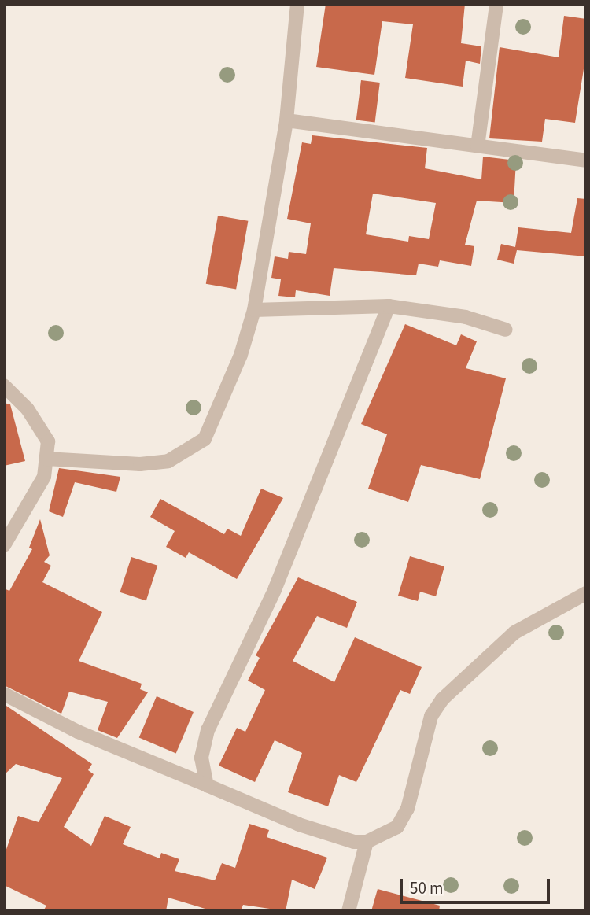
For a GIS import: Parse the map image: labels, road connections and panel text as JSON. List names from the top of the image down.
{
  "scale_bar": "50 m"
}
